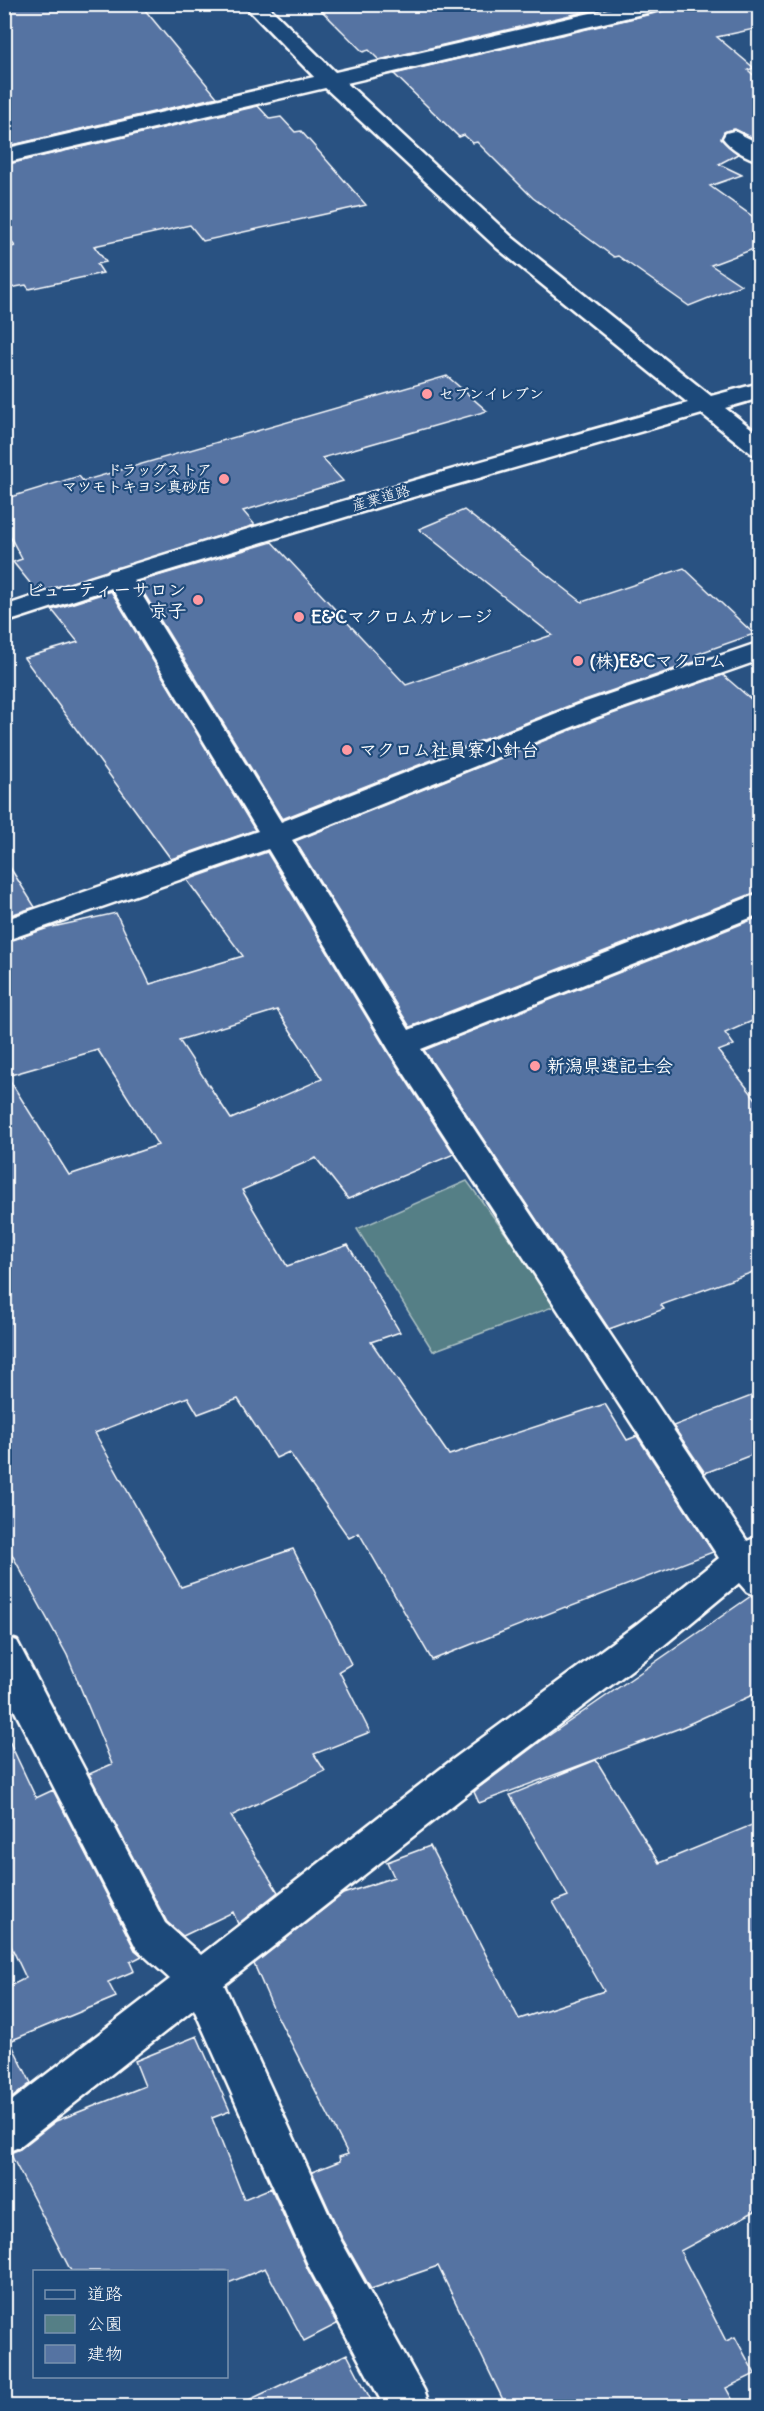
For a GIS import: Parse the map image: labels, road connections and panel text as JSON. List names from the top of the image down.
{
  "streets": {
    "street": ["産業道路"]
  },
  "places": [
    "セブンイレブン",
    "ドラッグストア マツモトキヨシ真砂店",
    "ビューティーサロン 京子",
    "E&Cマクロムガレージ",
    "(株)E&Cマクロム",
    "マクロム社員寮小針台",
    "新潟県速記士会"
  ],
  "legend": ["道路", "公園", "建物"]
}
